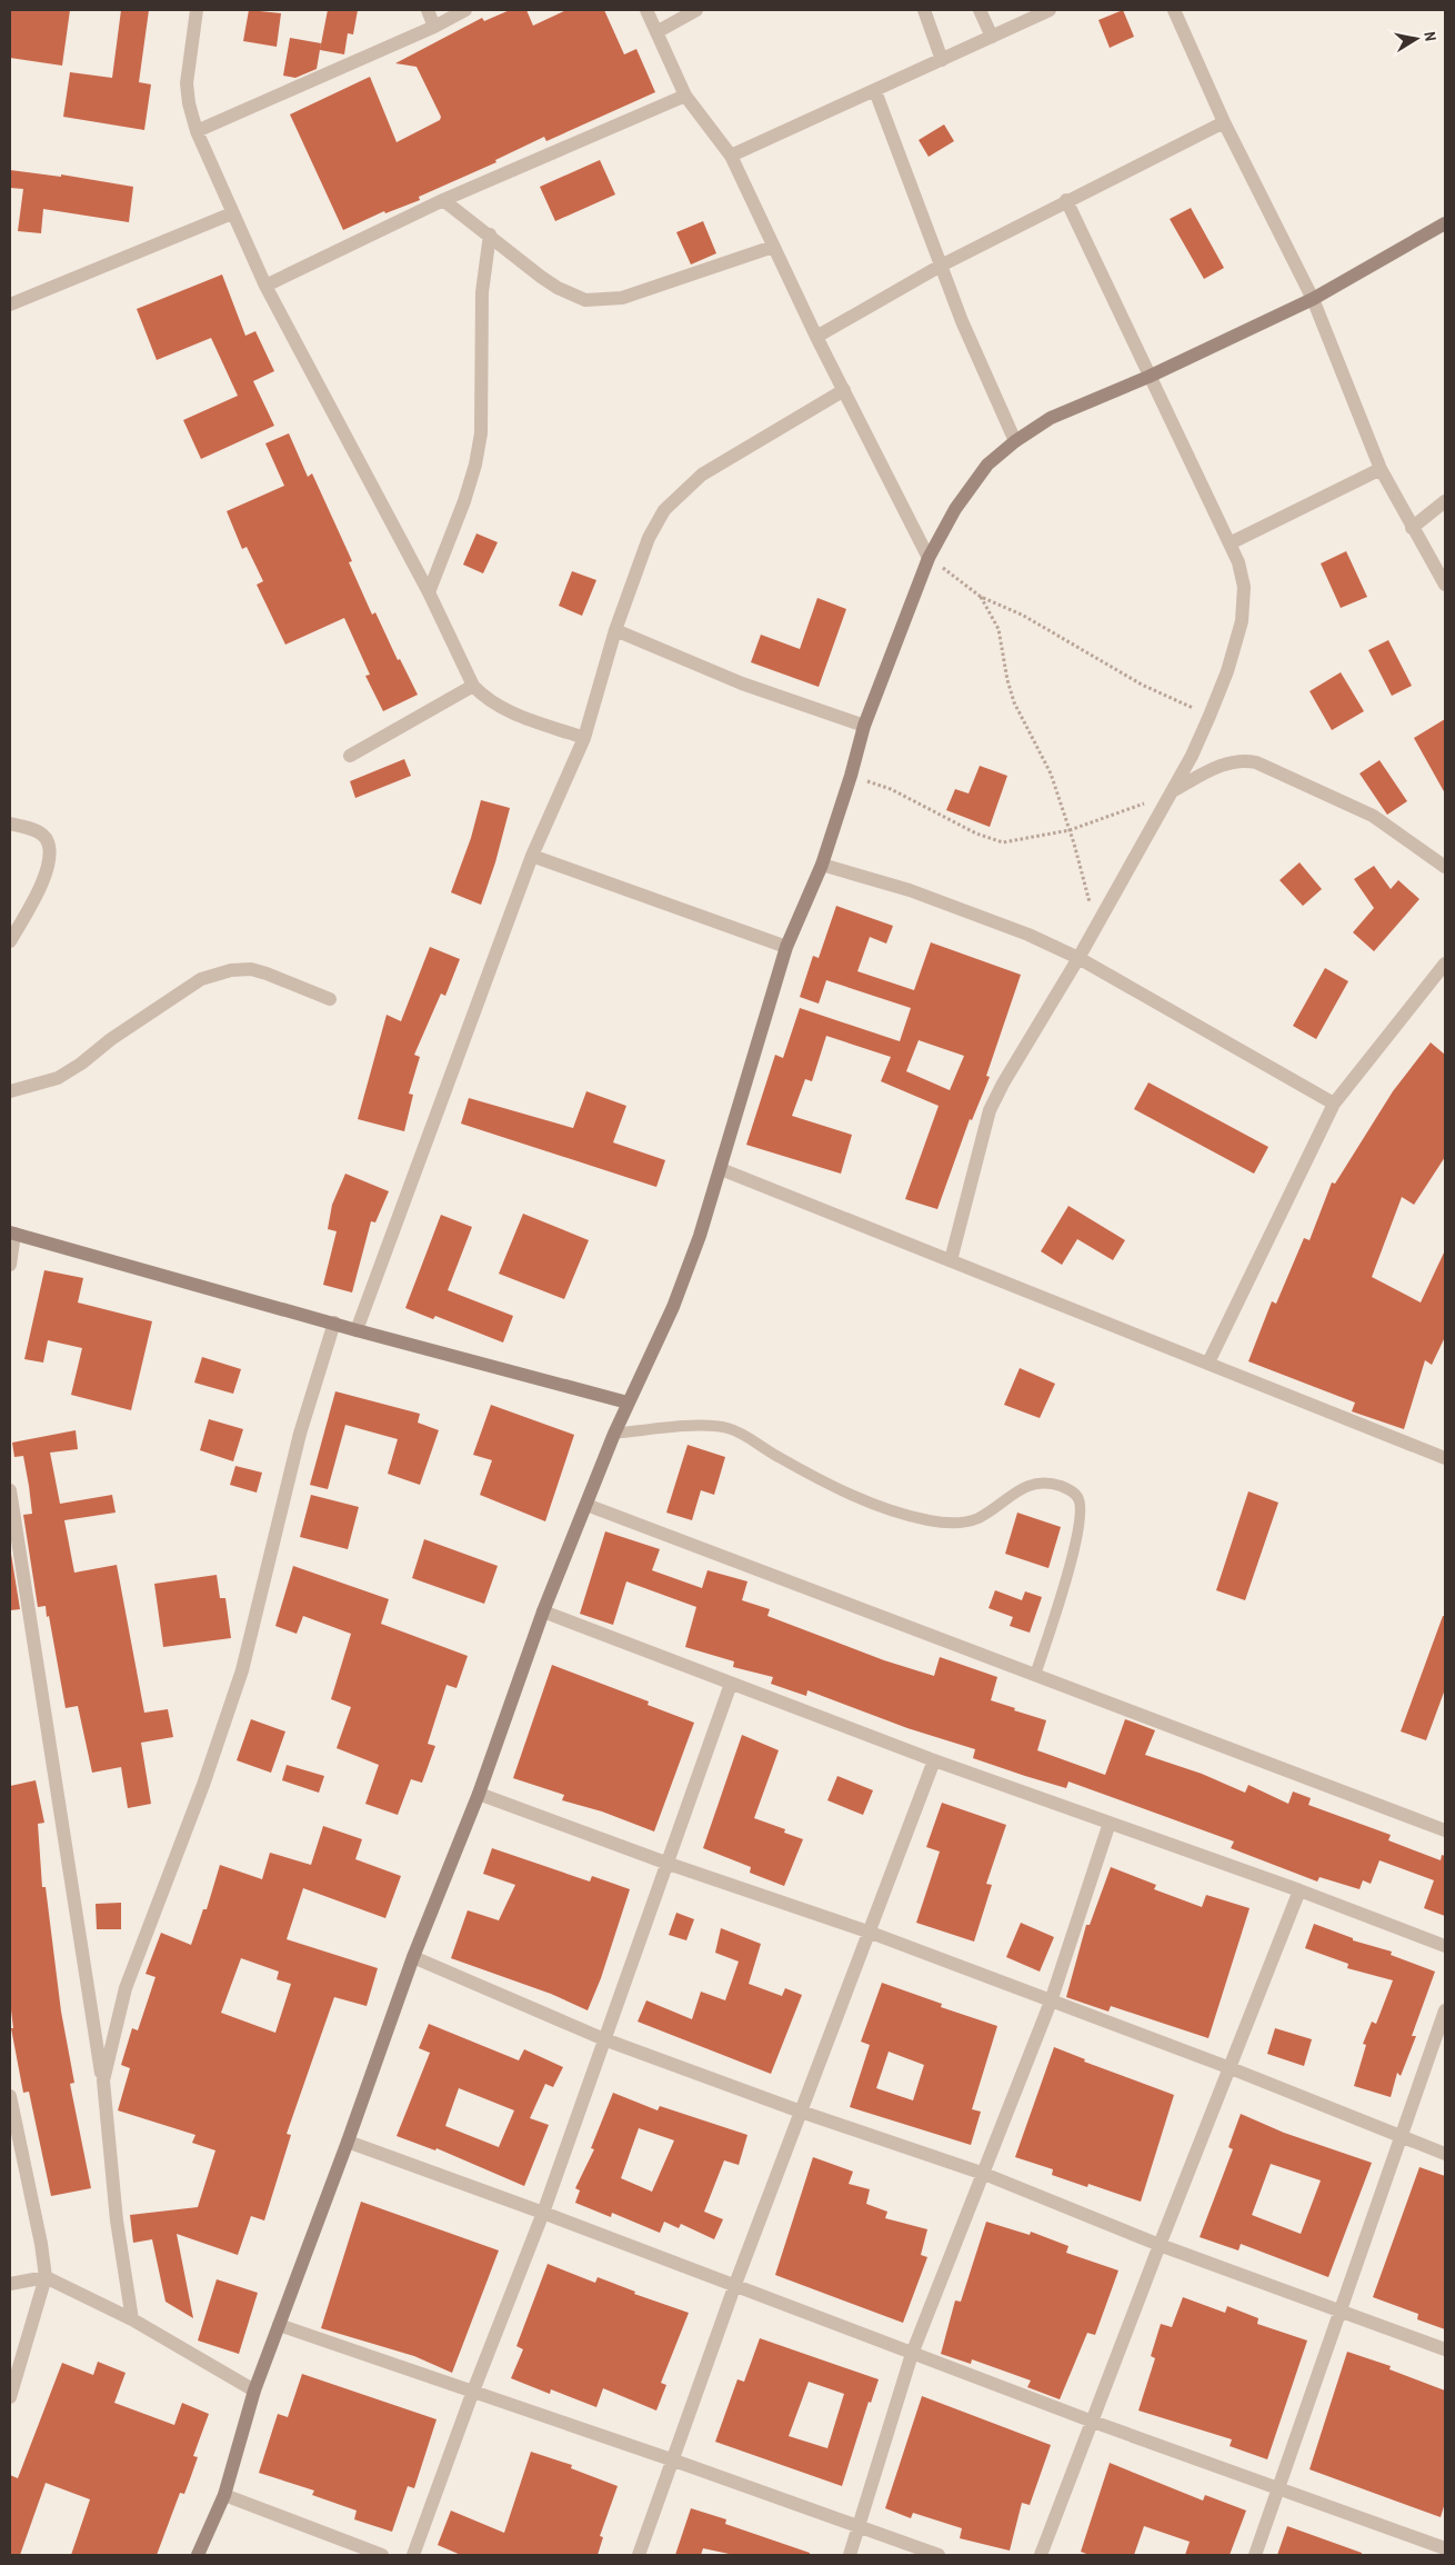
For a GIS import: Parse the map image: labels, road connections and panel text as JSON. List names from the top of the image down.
{
  "north": "right"
}
